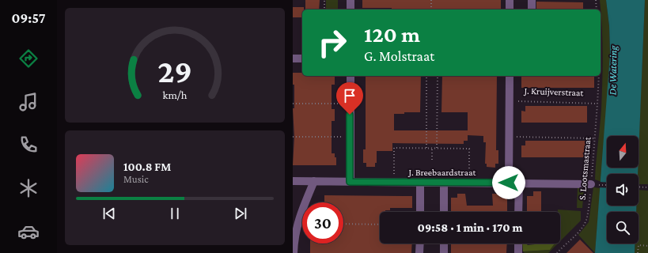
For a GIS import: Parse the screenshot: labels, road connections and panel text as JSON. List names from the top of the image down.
{
  "streets": {
    "street": ["J. Breebaardstraat"],
    "path": ["J. Kruijverstraat", "S. Lootsmastraat"]
  },
  "crossings": [
    ["J. Kruijverstraat", "S. Lootsmastraat"],
    ["S. Lootsmastraat", "J. Breebaardstraat"]
  ],
  "water": ["De Watering"],
  "north": "top",
  "page": {
    "tabs": "09:57",
    "turn": ["120 m", "G. Molstraat"],
    "song": ["100.8 FM", "Music"],
    "limit": "30",
    "trip": "09:58 · 1 min · 170 m",
    "gauge": ["29", "km/h"]
  }
}
